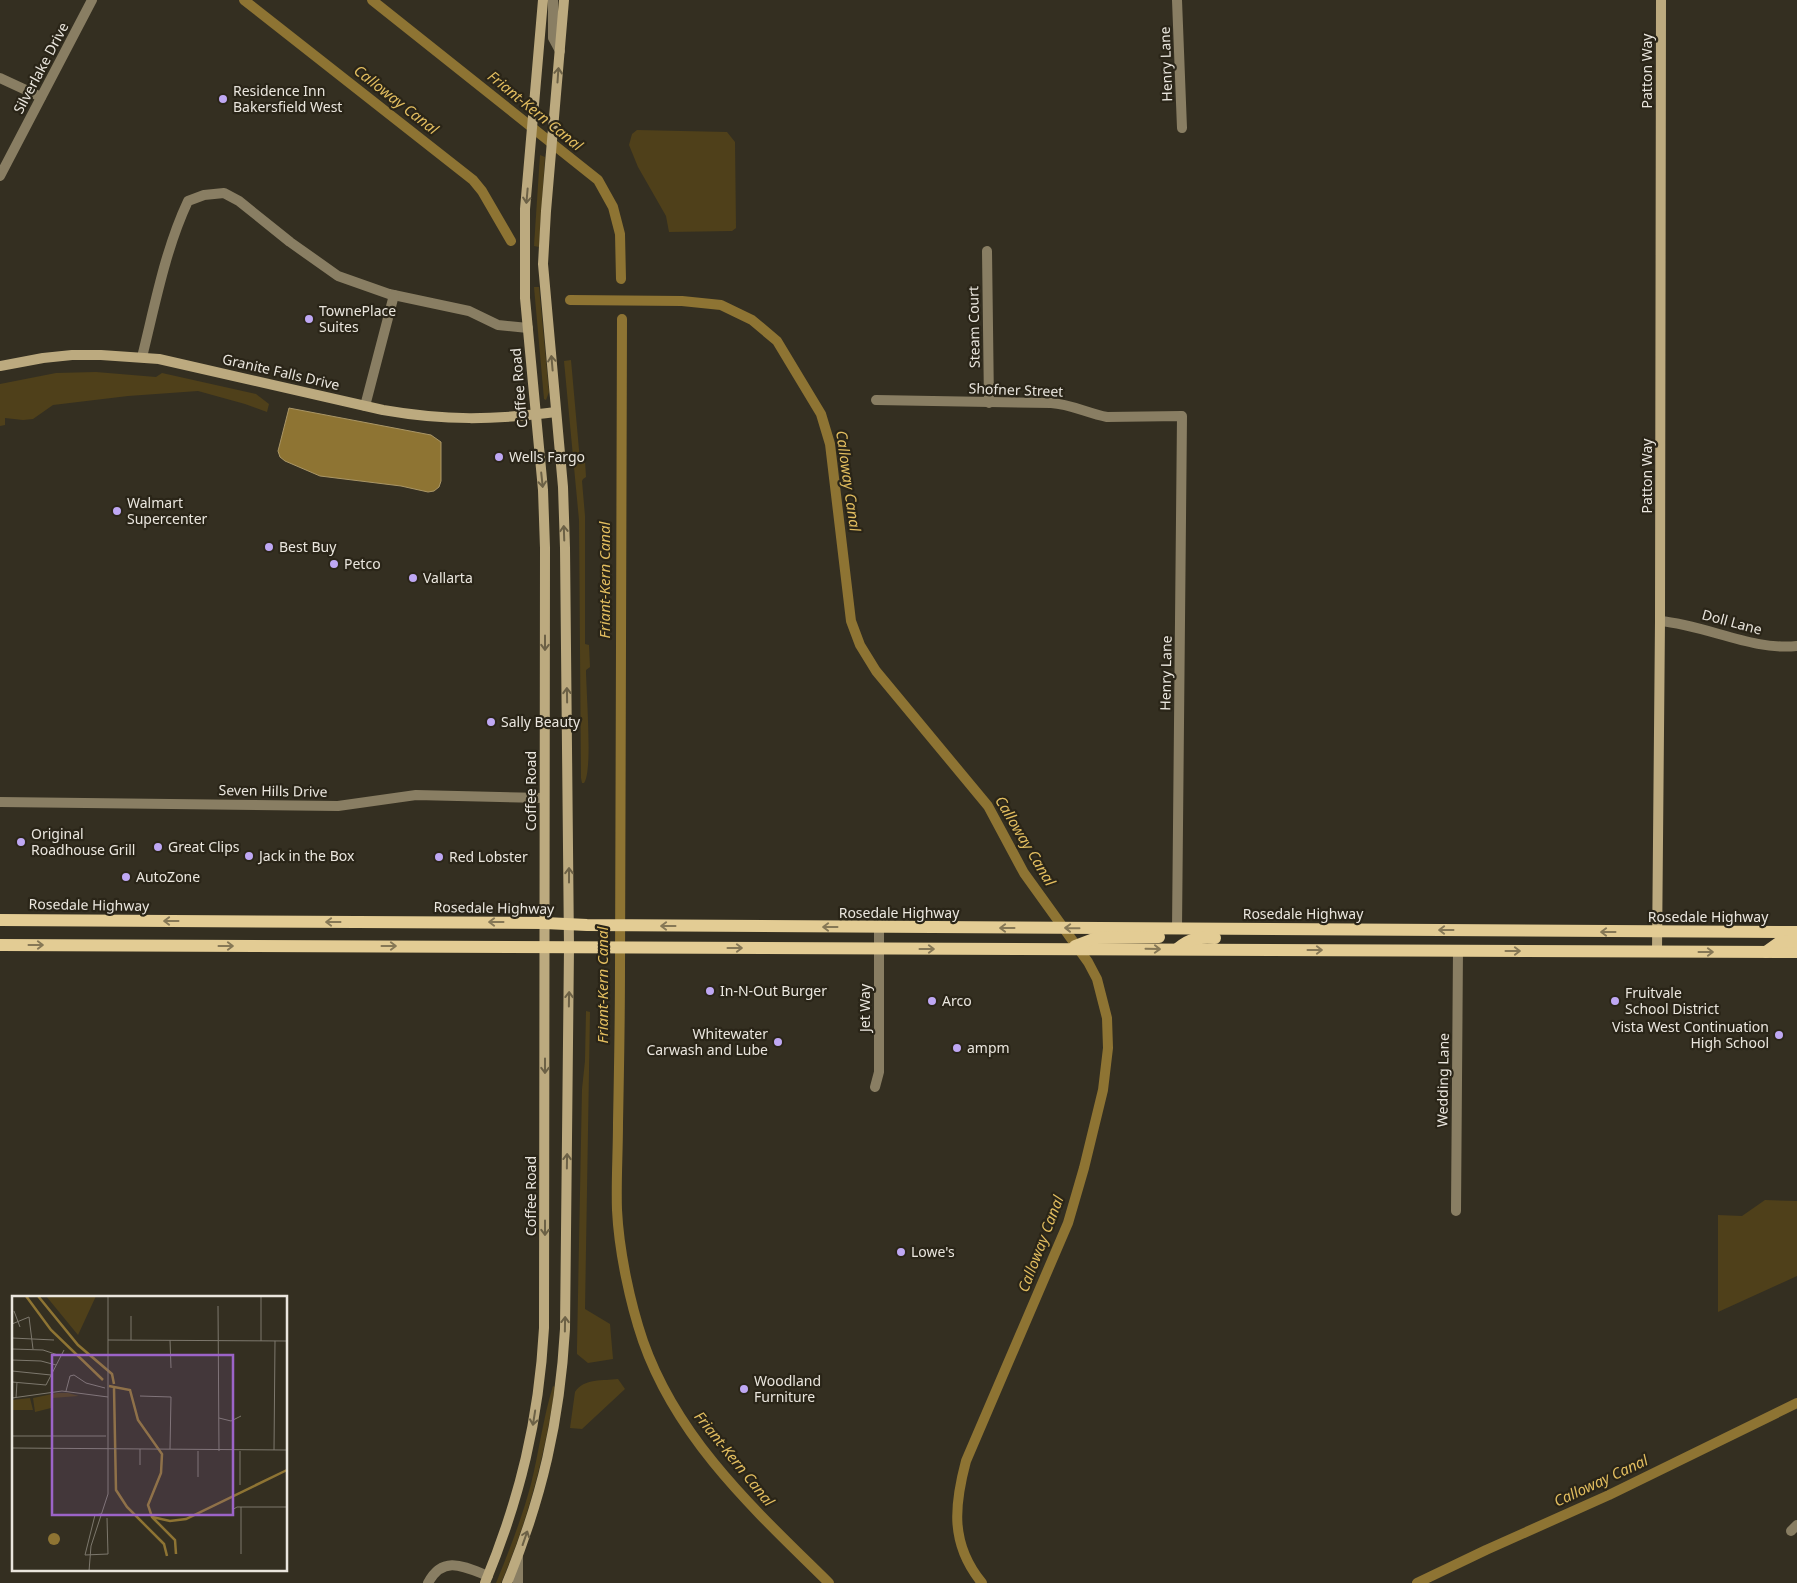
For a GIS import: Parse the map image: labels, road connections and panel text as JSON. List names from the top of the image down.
{
  "streets": {
    "main road": [
      "Patton Way",
      "Granite Falls Drive",
      "Coffee Road",
      "Rosedale Highway"
    ],
    "street": [
      "Henry Lane",
      "Silverlake Drive",
      "Steam Court",
      "Shofner Street",
      "Doll Lane",
      "Seven Hills Drive",
      "Jet Way",
      "Wedding Lane"
    ]
  },
  "crossings": [
    ["Henry Lane", "Shofner Street"],
    ["Henry Lane", "Rosedale Highway"],
    ["Patton Way", "Doll Lane"],
    ["Patton Way", "Rosedale Highway"],
    ["Steam Court", "Shofner Street"],
    ["Granite Falls Drive", "Coffee Road"],
    ["Coffee Road", "Seven Hills Drive"],
    ["Coffee Road", "Rosedale Highway"],
    ["Rosedale Highway", "Jet Way"]
  ],
  "water": ["Calloway Canal", "Friant-Kern Canal"],
  "places": [
    "Residence Inn Bakersfield West",
    "TownePlace Suites",
    "Wells Fargo",
    "Walmart Supercenter",
    "Best Buy",
    "Petco",
    "Vallarta",
    "Sally Beauty",
    "Original Roadhouse Grill",
    "Great Clips",
    "Jack in the Box",
    "Red Lobster",
    "AutoZone",
    "In-N-Out Burger",
    "Arco",
    "Fruitvale School District",
    "Vista West Continuation High School",
    "Whitewater Carwash and Lube",
    "ampm",
    "Lowe's",
    "Woodland Furniture"
  ]
}
